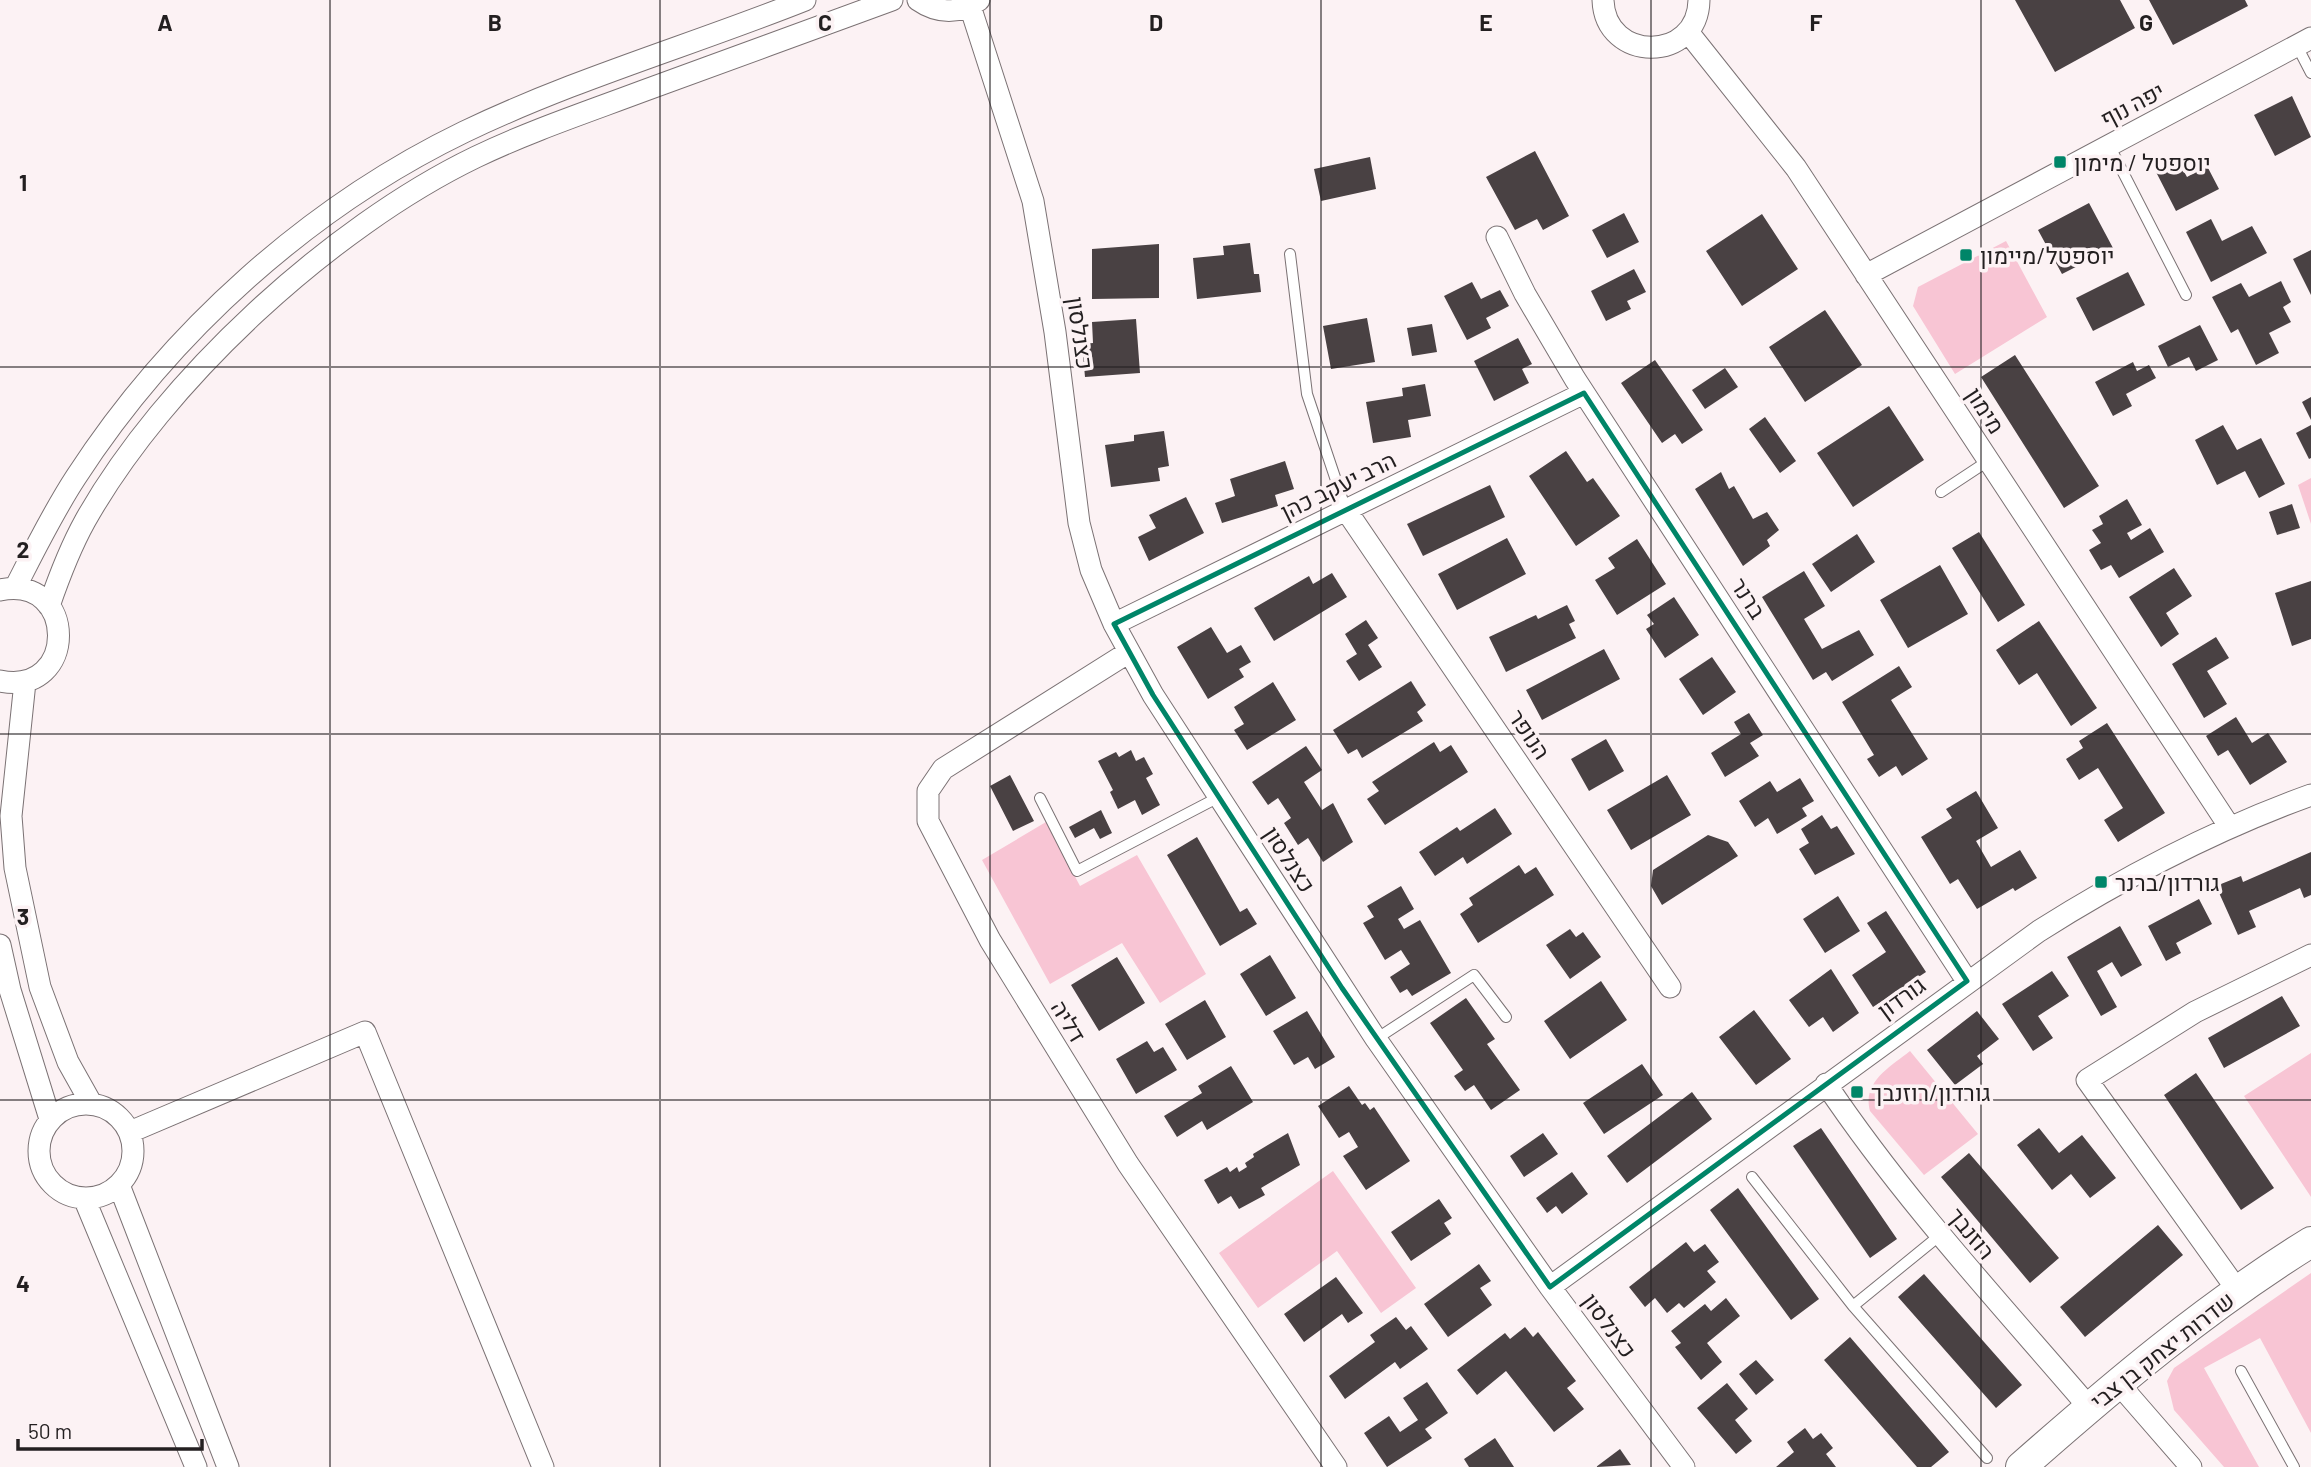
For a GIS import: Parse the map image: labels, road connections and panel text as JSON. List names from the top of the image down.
{
  "streets": {
    "street": [
      "יפה נוף",
      "כצנלסון",
      "מימון",
      "הרב יעקב כהן",
      "ברנר",
      "הנופר",
      "גורדון",
      "דליה",
      "רוזנבך",
      "שדרות יצחק בן צבי"
    ]
  },
  "crossings": [
    ["יפה נוף", "מימון"],
    ["כצנלסון", "הרב יעקב כהן"],
    ["כצנלסון", "גורדון"],
    ["כצנלסון", "דליה"],
    ["מימון", "גורדון"],
    ["הרב יעקב כהן", "ברנר"],
    ["הרב יעקב כהן", "הנופר"],
    ["ברנר", "גורדון"],
    ["גורדון", "רוזנבך"],
    ["רוזנבך", "שדרות יצחק בן צבי"]
  ],
  "places": {
    "transit": [
      "יוספטל / מימון",
      "יוספטל/מיימון",
      "גורדון/ברנר",
      "גורדון/רוזנבך"
    ]
  },
  "scale_bar": "50 m",
  "grid": {
    "columns": [
      "A",
      "B",
      "C",
      "D",
      "E",
      "F",
      "G"
    ],
    "rows": [
      "1",
      "2",
      "3",
      "4"
    ]
  }
}
